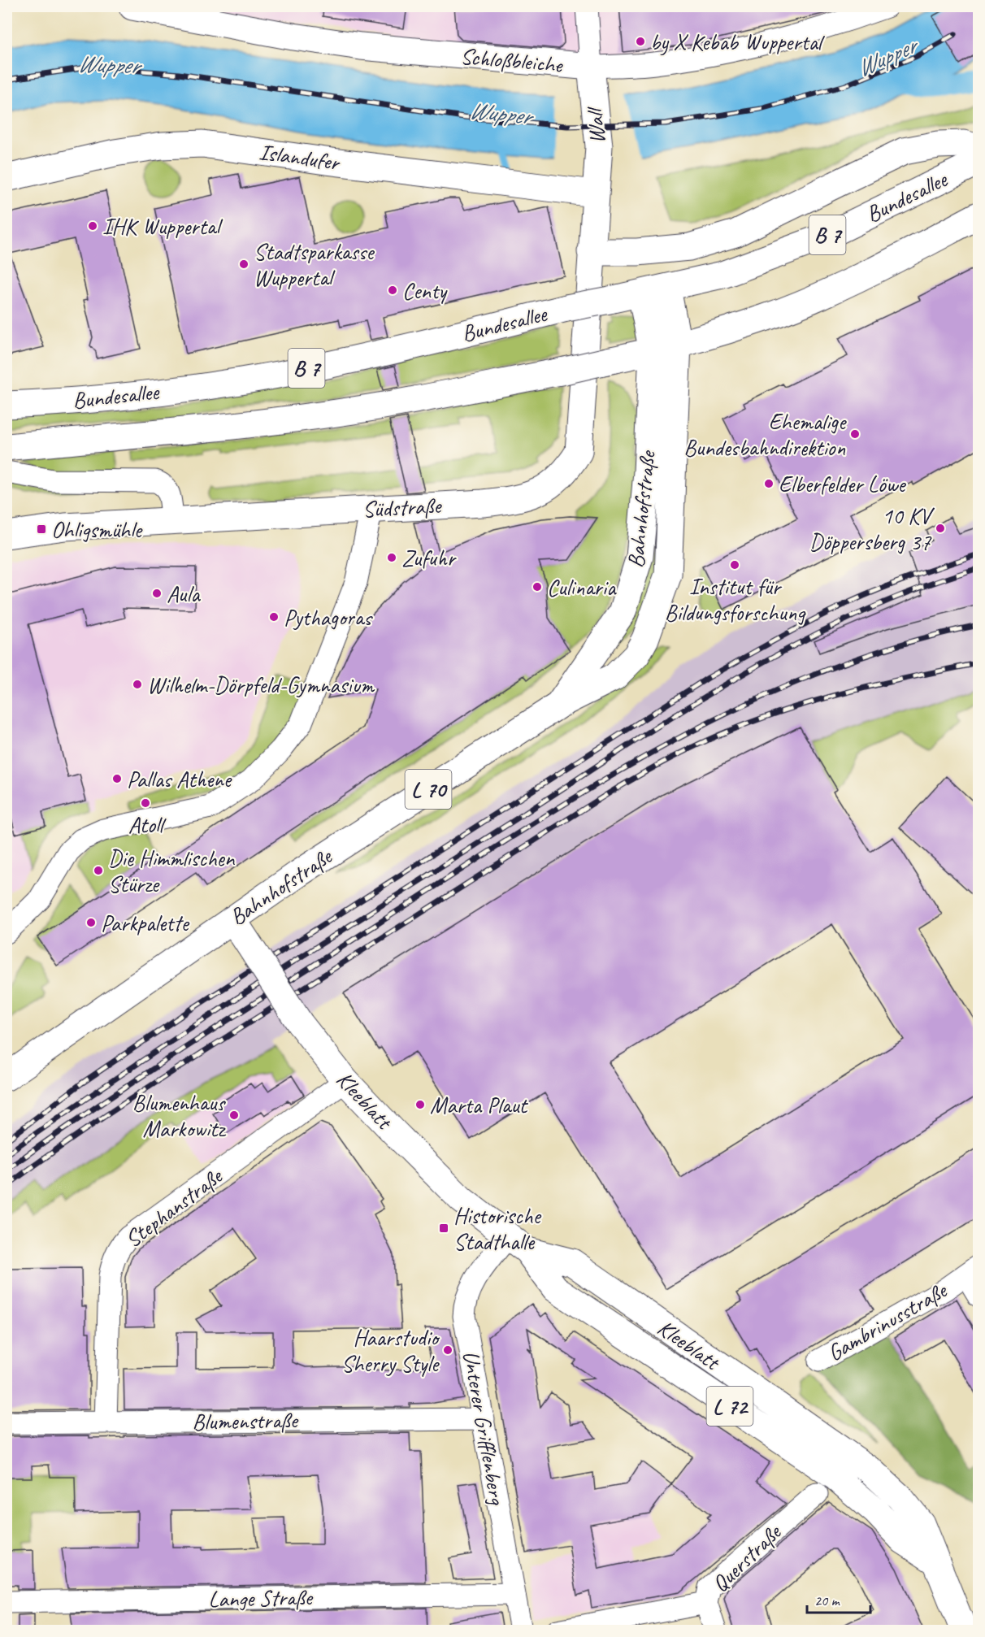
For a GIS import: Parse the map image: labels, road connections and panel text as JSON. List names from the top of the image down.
{
  "streets": {
    "main road": [
      "Schloßbleiche",
      "Wall",
      "Islandufer",
      "Bundesallee",
      "B 7",
      "Südstraße",
      "Bahnhofstraße",
      "L 70",
      "Kleeblatt",
      "L 72"
    ],
    "street": [
      "Stephanstraße",
      "Gambrinusstraße",
      "Blumenstraße",
      "Unterer Grifflenberg",
      "Querstraße",
      "Lange Straße"
    ]
  },
  "crossings": [
    ["Schloßbleiche", "Wall"],
    ["Wall", "Islandufer"],
    ["Bundesallee", "Bahnhofstraße"],
    ["Bahnhofstraße", "Kleeblatt"],
    ["Kleeblatt", "Stephanstraße"],
    ["Kleeblatt", "Unterer Grifflenberg"],
    ["Stephanstraße", "Blumenstraße"],
    ["Blumenstraße", "Unterer Grifflenberg"],
    ["Unterer Grifflenberg", "Lange Straße"]
  ],
  "water": ["Wupper"],
  "places": {
    "other": [
      "by X Kebab Wuppertal",
      "IHK Wuppertal",
      "Stadtsparkasse Wuppertal",
      "Centy",
      "Ehemalige Bundesbahndirektion",
      "Elberfelder Löwe",
      "10 KV Döppersberg 37",
      "Zufuhr",
      "Institut für Bildungsforschung",
      "Culinaria",
      "Aula",
      "Pythagoras",
      "Wilhelm-Dörpfeld-Gymnasium",
      "Pallas Athene",
      "Atoll",
      "Die Himmlischen Stürze",
      "Parkpalette",
      "Marta Plaut",
      "Blumenhaus Markowitz",
      "Haarstudio Sherry Style"
    ],
    "transit": ["Ohligsmühle", "Historische Stadthalle"]
  },
  "scale_bar": "20 m"
}
